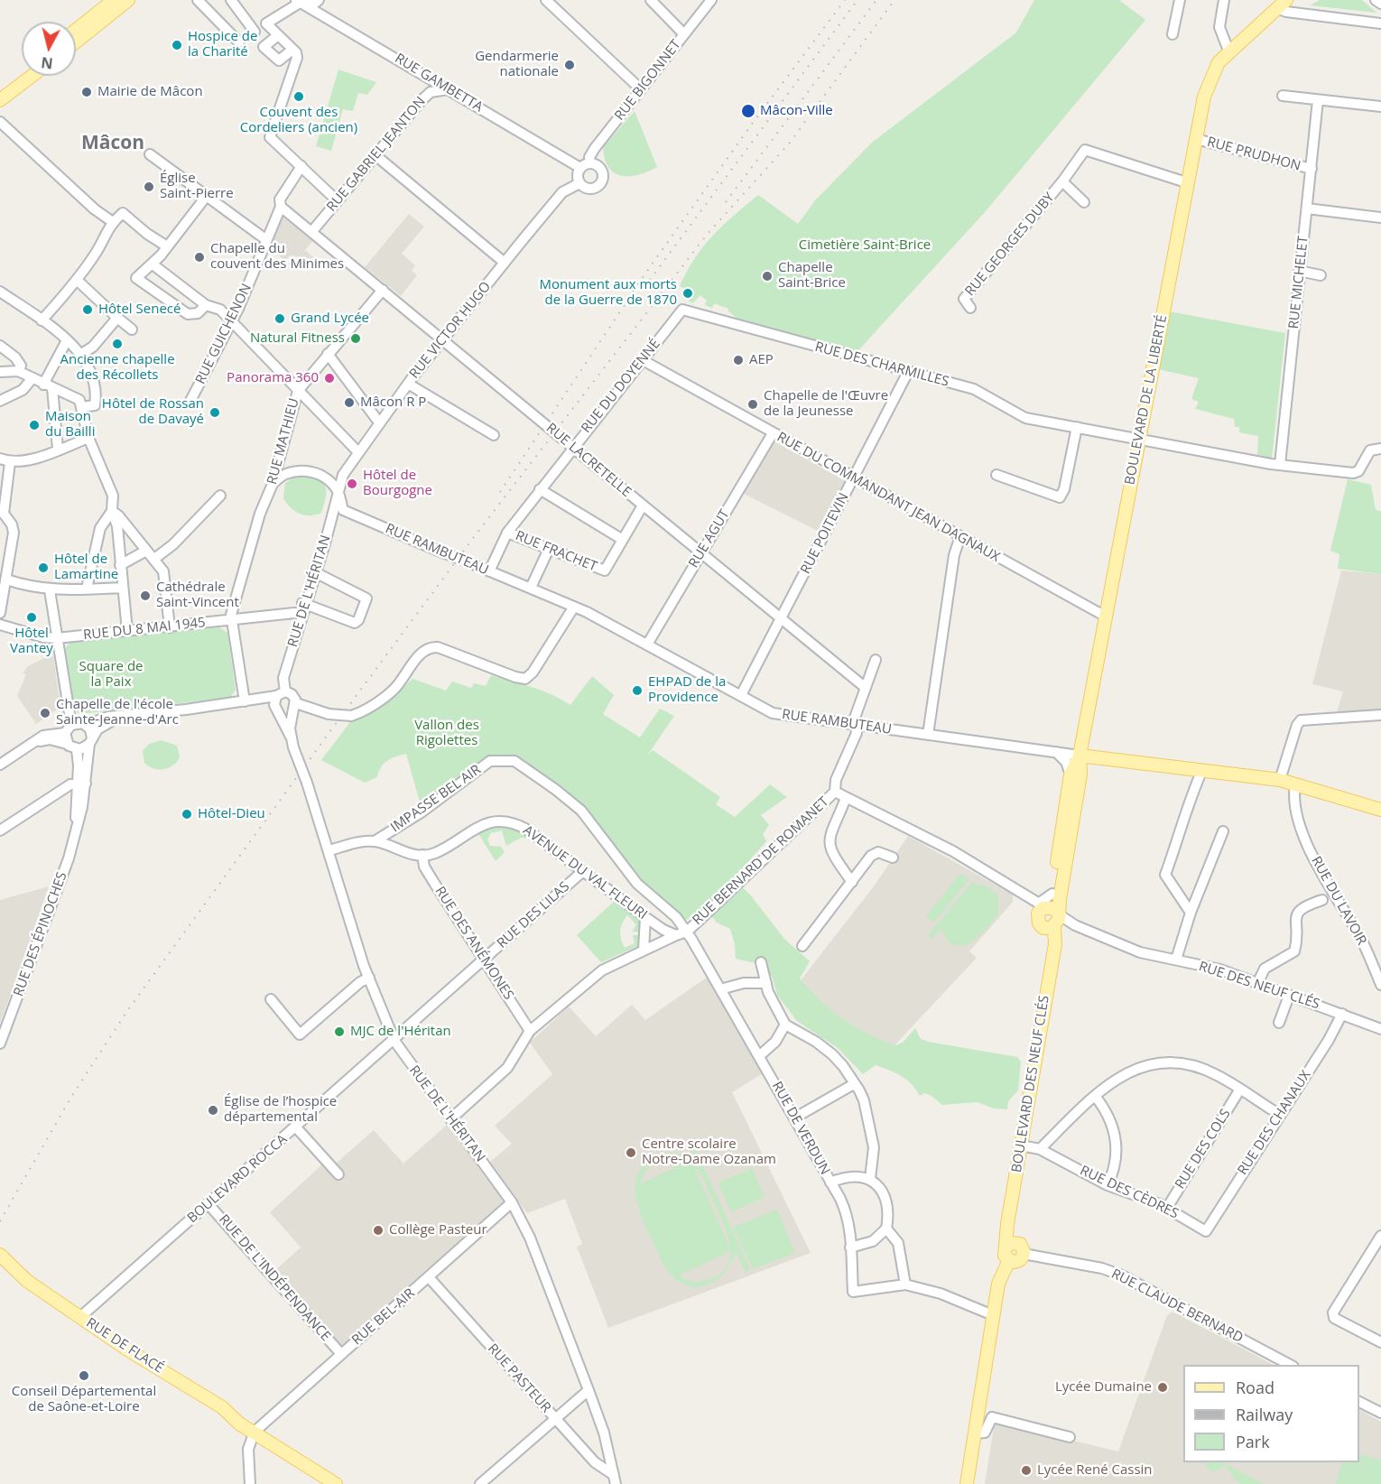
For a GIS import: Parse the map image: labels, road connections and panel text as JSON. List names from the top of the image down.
{
  "streets": {
    "main road": [
      "BOULEVARD DE LA LIBERTÉ",
      "RUE RAMBUTEAU",
      "BOULEVARD DES NEUF CLÉS",
      "RUE DE FLACÉ"
    ],
    "street": [
      "RUE BIGONNET",
      "RUE GAMBETTA",
      "RUE GABRIEL JEANTON",
      "RUE PRUDHON",
      "RUE GEORGES DUBY",
      "RUE MICHELET",
      "RUE VICTOR HUGO",
      "RUE GUICHENON",
      "RUE DES CHARMILLES",
      "RUE DU DOYENNÉ",
      "RUE MATHIEU",
      "RUE LACRETELLE",
      "RUE DU COMMANDANT JEAN DAGNAUX",
      "RUE POITEVIN",
      "RUE AGUT",
      "RUE FRACHET",
      "RUE DE L'HÉRITAN",
      "RUE DU 8 MAI 1945",
      "IMPASSE BEL AIR",
      "RUE BERNARD DE ROMANET",
      "AVENUE DU VAL FLEURI",
      "RUE DU LAVOIR",
      "RUE DES LILAS",
      "RUE DES ÉPINOCHES",
      "RUE DES ANÉMONES",
      "RUE DES NEUF CLÉS",
      "RUE DES CHANAUX",
      "RUE DE VERDUN",
      "RUE DES COLS",
      "BOULEVARD ROCCA",
      "RUE DES CÈDRES",
      "RUE DE L'INDÉPENDANCE",
      "RUE CLAUDE BERNARD",
      "RUE BEL-AIR",
      "RUE PASTEUR"
    ]
  },
  "crossings": [
    ["RUE BIGONNET", "RUE GAMBETTA"],
    ["RUE BIGONNET", "RUE VICTOR HUGO"],
    ["RUE GAMBETTA", "RUE GABRIEL JEANTON"],
    ["RUE GAMBETTA", "RUE VICTOR HUGO"],
    ["RUE GABRIEL JEANTON", "RUE LACRETELLE"],
    ["RUE PRUDHON", "RUE MICHELET"],
    ["RUE PRUDHON", "BOULEVARD DE LA LIBERTÉ"],
    ["RUE GEORGES DUBY", "BOULEVARD DE LA LIBERTÉ"],
    ["RUE MICHELET", "RUE DES CHARMILLES"],
    ["RUE VICTOR HUGO", "RUE LACRETELLE"],
    ["RUE VICTOR HUGO", "RUE RAMBUTEAU"],
    ["RUE VICTOR HUGO", "RUE DE L'HÉRITAN"],
    ["RUE GUICHENON", "RUE LACRETELLE"],
    ["RUE DES CHARMILLES", "RUE DU DOYENNÉ"],
    ["RUE DES CHARMILLES", "BOULEVARD DE LA LIBERTÉ"],
    ["RUE DES CHARMILLES", "RUE POITEVIN"],
    ["RUE DU DOYENNÉ", "RUE LACRETELLE"],
    ["RUE DU DOYENNÉ", "RUE DU COMMANDANT JEAN DAGNAUX"],
    ["RUE DU DOYENNÉ", "RUE RAMBUTEAU"],
    ["RUE DU DOYENNÉ", "RUE FRACHET"],
    ["BOULEVARD DE LA LIBERTÉ", "RUE DU COMMANDANT JEAN DAGNAUX"],
    ["BOULEVARD DE LA LIBERTÉ", "RUE RAMBUTEAU"],
    ["BOULEVARD DE LA LIBERTÉ", "BOULEVARD DES NEUF CLÉS"],
    ["RUE MATHIEU", "RUE LACRETELLE"],
    ["RUE MATHIEU", "RUE DU 8 MAI 1945"],
    ["RUE LACRETELLE", "RUE POITEVIN"],
    ["RUE LACRETELLE", "RUE AGUT"],
    ["RUE DU COMMANDANT JEAN DAGNAUX", "RUE POITEVIN"],
    ["RUE DU COMMANDANT JEAN DAGNAUX", "RUE AGUT"],
    ["RUE POITEVIN", "RUE RAMBUTEAU"],
    ["RUE AGUT", "RUE RAMBUTEAU"],
    ["RUE RAMBUTEAU", "RUE DE L'HÉRITAN"],
    ["RUE RAMBUTEAU", "RUE DU LAVOIR"],
    ["RUE RAMBUTEAU", "BOULEVARD DES NEUF CLÉS"],
    ["RUE DE L'HÉRITAN", "RUE DU 8 MAI 1945"],
    ["RUE DE L'HÉRITAN", "RUE DES LILAS"],
    ["RUE DE L'HÉRITAN", "BOULEVARD ROCCA"],
    ["RUE DE L'HÉRITAN", "RUE BEL-AIR"],
    ["RUE DE L'HÉRITAN", "RUE PASTEUR"],
    ["IMPASSE BEL AIR", "RUE BERNARD DE ROMANET"],
    ["IMPASSE BEL AIR", "RUE DE VERDUN"],
    ["RUE BERNARD DE ROMANET", "RUE DES NEUF CLÉS"],
    ["RUE BERNARD DE ROMANET", "RUE DE VERDUN"],
    ["AVENUE DU VAL FLEURI", "RUE DES LILAS"],
    ["AVENUE DU VAL FLEURI", "RUE DES ANÉMONES"],
    ["RUE DES LILAS", "RUE DES ANÉMONES"],
    ["RUE DES LILAS", "BOULEVARD ROCCA"],
    ["RUE DES NEUF CLÉS", "BOULEVARD DES NEUF CLÉS"],
    ["RUE DES NEUF CLÉS", "RUE DES CHANAUX"],
    ["BOULEVARD DES NEUF CLÉS", "RUE DES CÈDRES"],
    ["BOULEVARD DES NEUF CLÉS", "RUE CLAUDE BERNARD"],
    ["RUE DES CHANAUX", "RUE DES CÈDRES"],
    ["RUE DES COLS", "RUE DES CÈDRES"],
    ["BOULEVARD ROCCA", "RUE DE L'INDÉPENDANCE"],
    ["BOULEVARD ROCCA", "RUE DE FLACÉ"],
    ["RUE DE L'INDÉPENDANCE", "RUE BEL-AIR"],
    ["RUE BEL-AIR", "RUE DE FLACÉ"],
    ["RUE BEL-AIR", "RUE PASTEUR"]
  ],
  "districts": ["Mâcon"],
  "parks": ["Cimetière Saint-Brice", "Square de la Paix", "Vallon des Rigolettes"],
  "places": [
    "Hospice de la Charité",
    "Gendarmerie nationale",
    "Mairie de Mâcon",
    "Couvent des Cordeliers (ancien)",
    "Mâcon-Ville",
    "Église Saint-Pierre",
    "Chapelle du couvent des Minimes",
    "Chapelle Saint-Brice",
    "Monument aux morts de la Guerre de 1870",
    "Hôtel Senecé",
    "Grand Lycée",
    "Natural Fitness",
    "Ancienne chapelle des Récollets",
    "AEP",
    "Panorama 360",
    "Mâcon R P",
    "Chapelle de l'Œuvre de la Jeunesse",
    "Hôtel de Rossan de Davayé",
    "Maison du Bailli",
    "Hôtel de Bourgogne",
    "Hôtel de Lamartine",
    "Cathédrale Saint-Vincent",
    "Hôtel Vantey",
    "EHPAD de la Providence",
    "Chapelle de l'école Sainte-Jeanne-d'Arc",
    "Hôtel-Dieu",
    "MJC de l'Héritan",
    "Église de l’hospice départemental",
    "Centre scolaire Notre-Dame Ozanam",
    "Collège Pasteur",
    "Conseil Départemental de Saône-et-Loire",
    "Lycée Dumaine",
    "Lycée René Cassin"
  ],
  "legend": ["Road", "Railway", "Park"],
  "north": "bottom"
}
